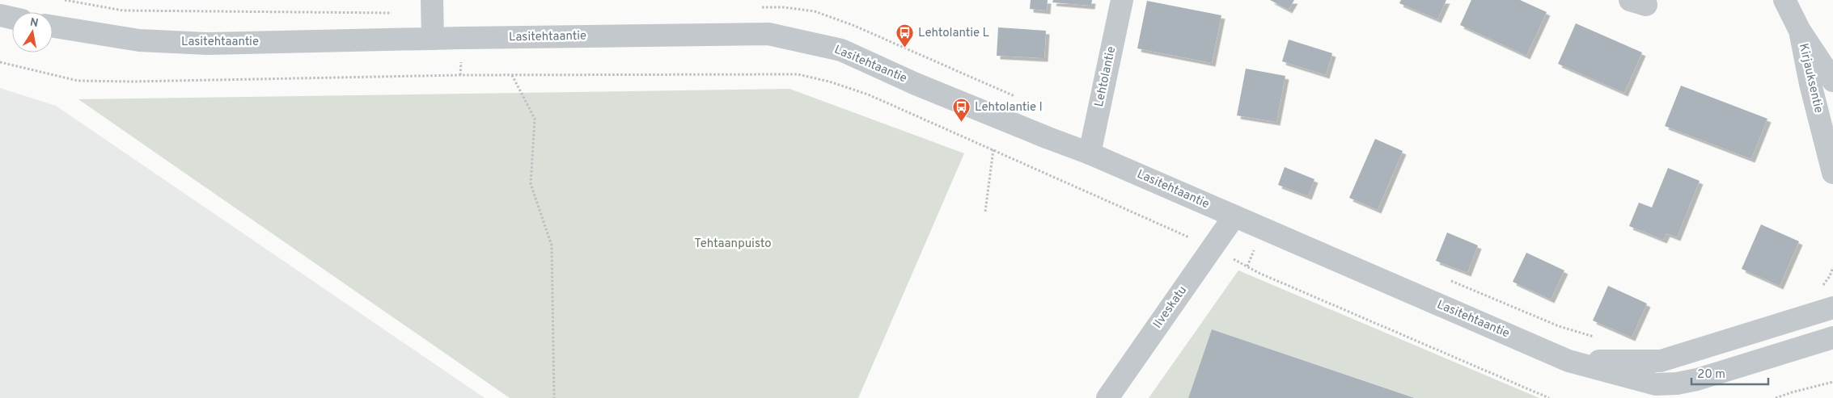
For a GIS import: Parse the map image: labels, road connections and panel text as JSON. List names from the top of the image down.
{
  "streets": {
    "street": [
      "Lasitehtaantie",
      "Lehtolantie",
      "Kirjauksentie",
      "Ilveskatu"
    ]
  },
  "crossings": [
    ["Lasitehtaantie", "Lehtolantie"],
    ["Lasitehtaantie", "Ilveskatu"]
  ],
  "parks": ["Tehtaanpuisto"],
  "places": {
    "bus stop": ["Lehtolantie L", "Lehtolantie I"]
  },
  "scale_bar": "20 m",
  "north": "top"
}
